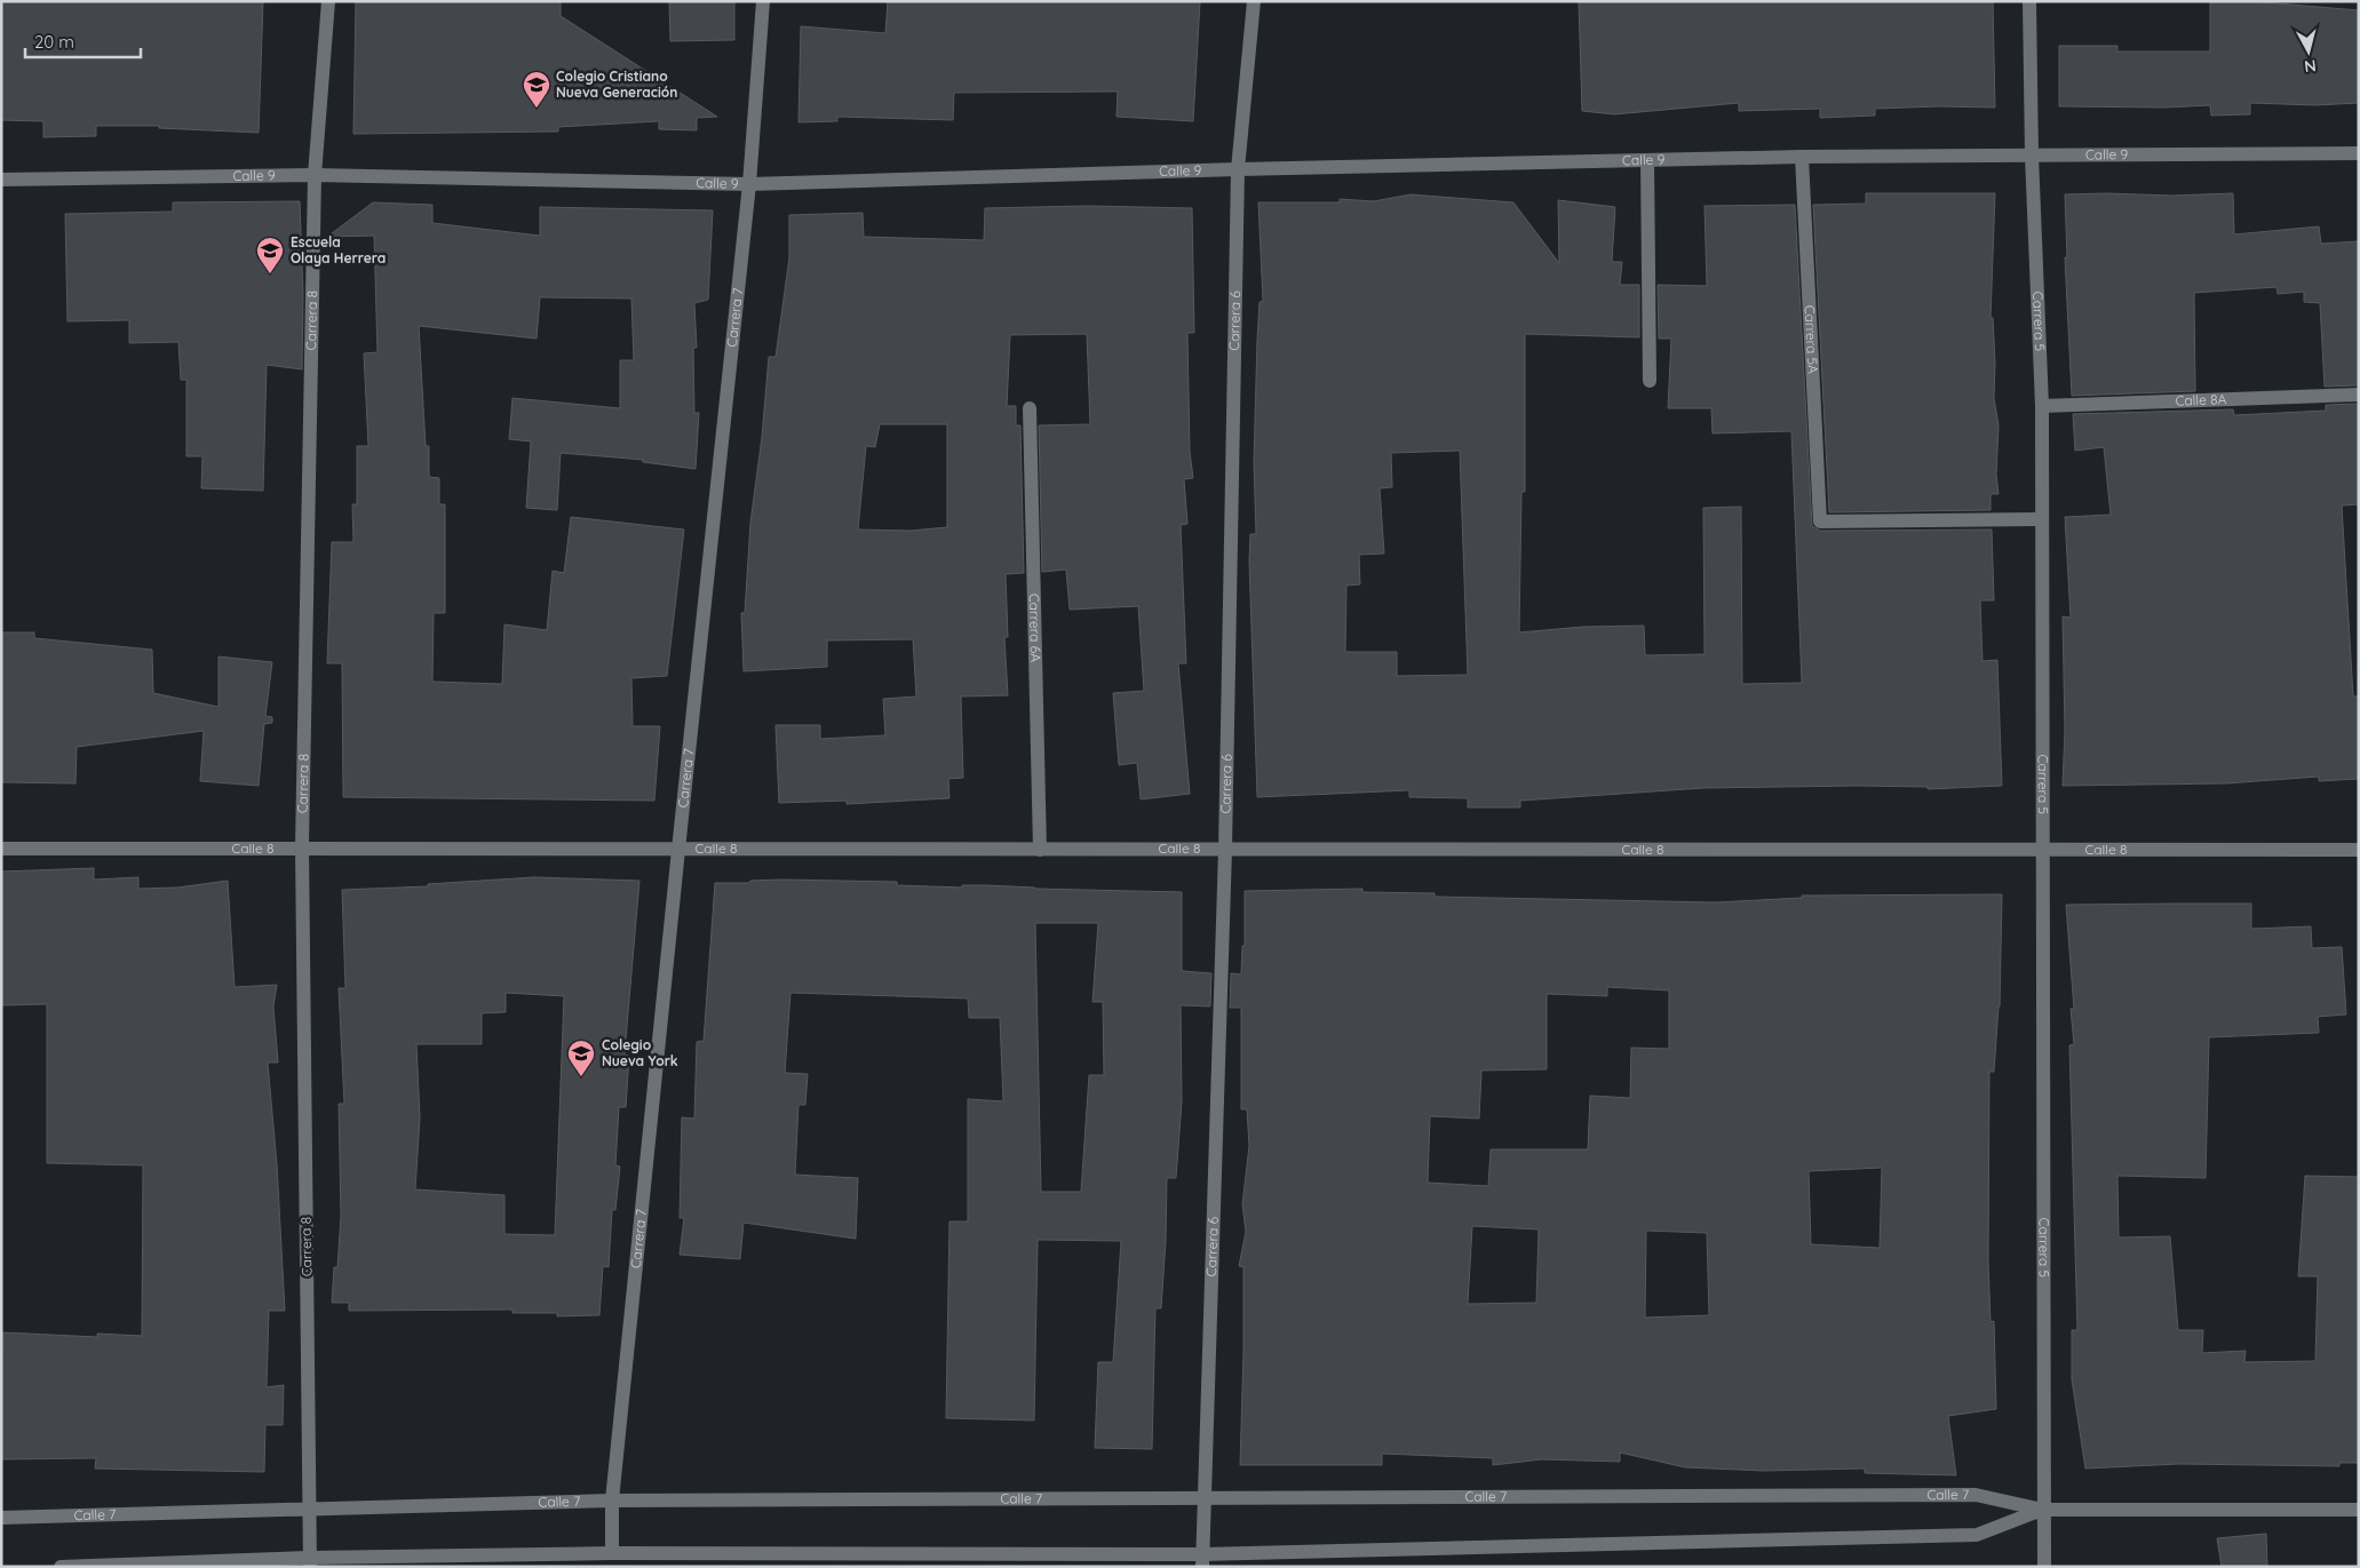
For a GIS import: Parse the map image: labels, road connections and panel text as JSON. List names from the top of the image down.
{
  "streets": {
    "street": [
      "Calle 9",
      "Carrera 7",
      "Carrera 8",
      "Carrera 6",
      "Carrera 5",
      "Carrera 5A",
      "Calle 8A",
      "Carrera 6A",
      "Calle 8",
      "Calle 7"
    ]
  },
  "crossings": [
    ["Calle 9", "Carrera 7"],
    ["Calle 9", "Carrera 8"],
    ["Calle 9", "Carrera 6"],
    ["Calle 9", "Carrera 5"],
    ["Calle 9", "Carrera 5A"],
    ["Carrera 7", "Calle 8"],
    ["Carrera 7", "Calle 7"],
    ["Carrera 8", "Calle 8"],
    ["Carrera 8", "Calle 7"],
    ["Carrera 6", "Calle 8"],
    ["Carrera 6", "Calle 7"],
    ["Carrera 5", "Carrera 5A"],
    ["Carrera 5", "Calle 8A"],
    ["Carrera 5", "Calle 8"],
    ["Carrera 5", "Calle 7"],
    ["Carrera 6A", "Calle 8"]
  ],
  "places": {
    "school or university": ["Colegio Cristiano Nueva Generación", "Escuela Olaya Herrera", "Colegio Nueva York"]
  },
  "scale_bar": "20 m",
  "north": "bottom"
}
